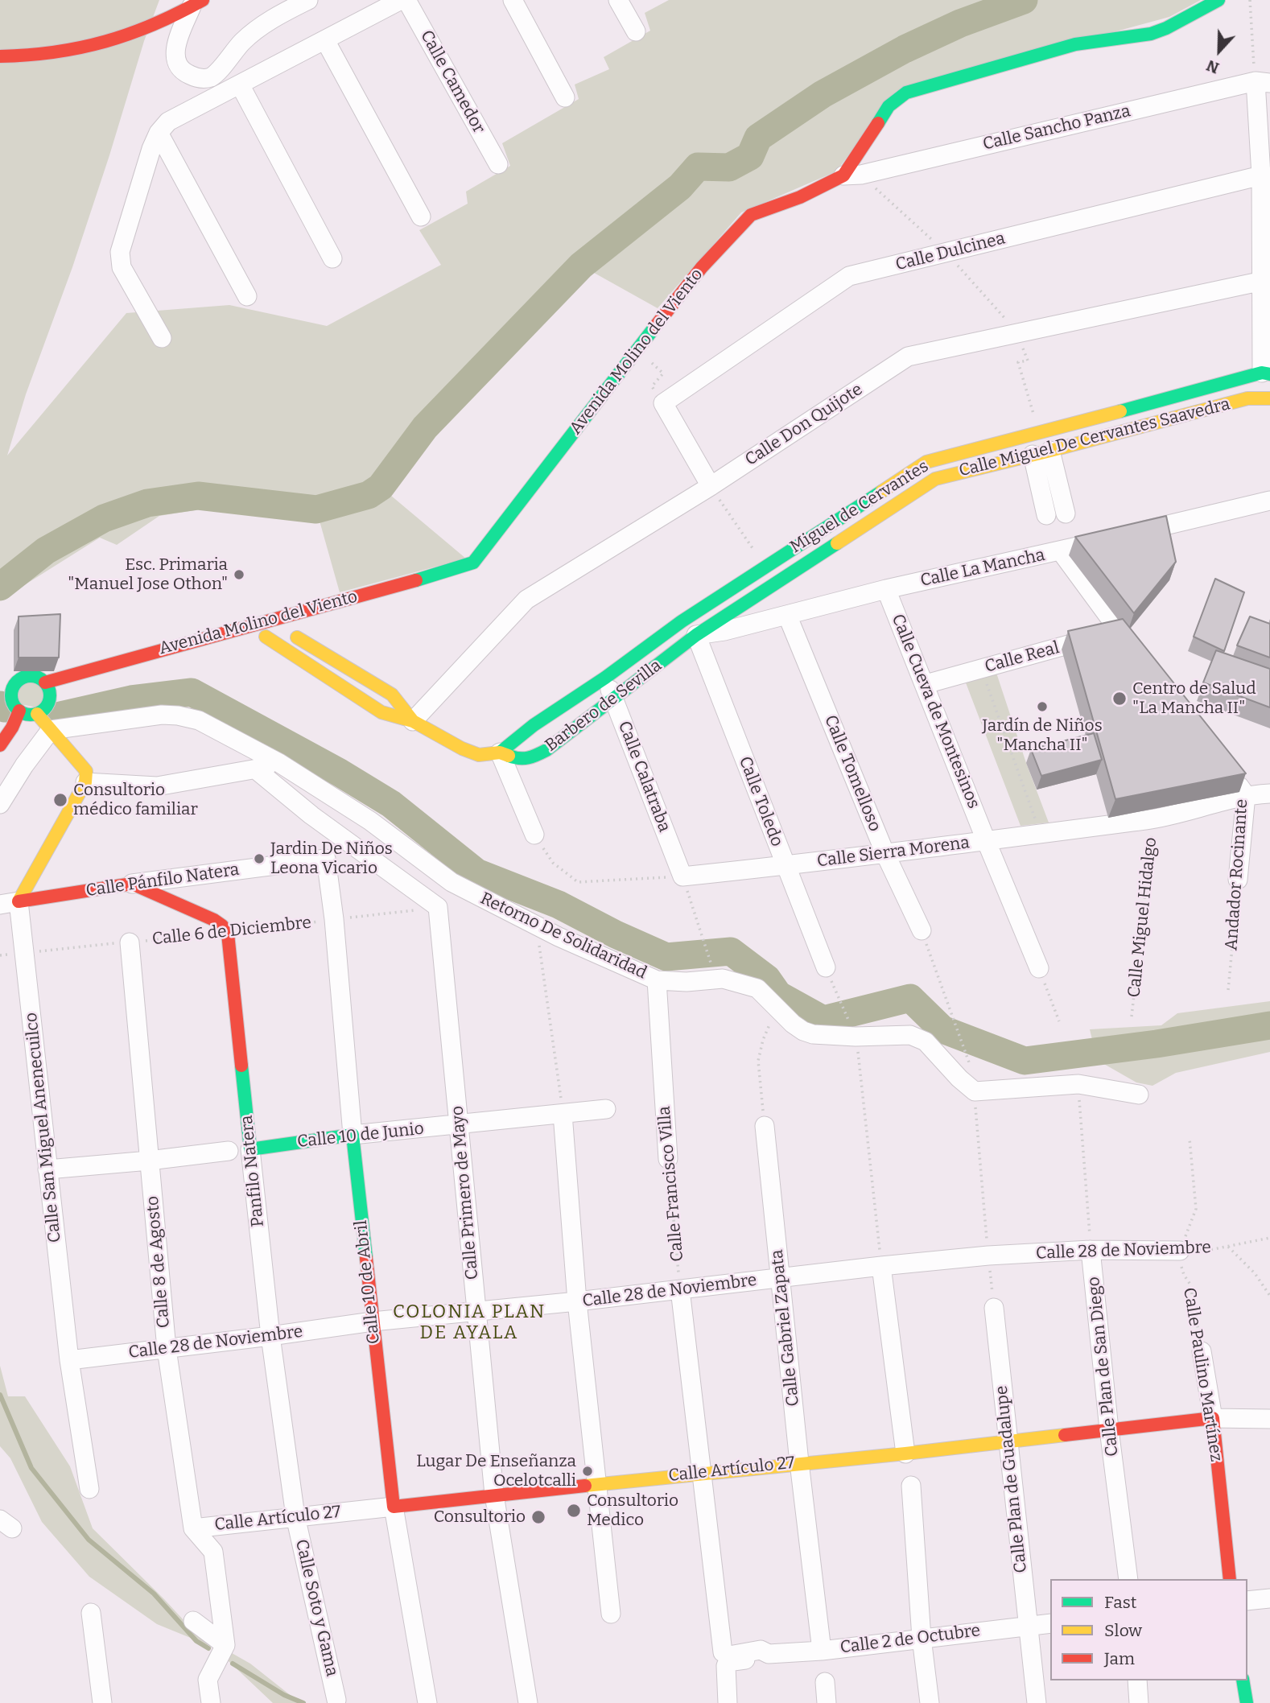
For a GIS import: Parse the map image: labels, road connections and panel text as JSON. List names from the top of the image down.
{
  "streets": {
    "street": [
      "Calle Camedor",
      "Calle Sancho Panza",
      "Calle Dulcinea",
      "Avenida Molino del Viento",
      "Calle Don Quijote",
      "Calle Miguel De Cervantes Saavedra",
      "Miguel de Cervantes",
      "Calle La Mancha",
      "Calle Real",
      "Barbero de Sevilla",
      "Calle Cueva de Montesinos",
      "Calle Tomelloso",
      "Calle Calatraba",
      "Calle Toledo",
      "Calle Sierra Morena",
      "Andador Rocinante",
      "Calle Pánfilo Natera",
      "Retorno De Solidaridad",
      "Calle San Miguel Anenecuilco",
      "Calle 10 de Junio",
      "Panfilo Natera",
      "Calle Francisco Villa",
      "Calle Primero de Mayo",
      "Calle 28 de Noviembre",
      "Calle 8 de Agosto",
      "Calle 10 de Abril",
      "Calle Gabriel Zapata",
      "Calle Plan de San Diego",
      "Calle Paulino Martínez",
      "Calle Artículo 27",
      "Calle Plan de Guadalupe",
      "Calle Soto y Gama",
      "Calle 2 de Octubre"
    ],
    "path": ["Calle Miguel Hidalgo", "Calle 6 de Diciembre"]
  },
  "crossings": [
    ["Calle Sancho Panza", "Avenida Molino del Viento"],
    ["Avenida Molino del Viento", "Barbero de Sevilla"],
    ["Calle Don Quijote", "Barbero de Sevilla"],
    ["Calle Miguel De Cervantes Saavedra", "Calle La Mancha"],
    ["Calle Miguel De Cervantes Saavedra", "Barbero de Sevilla"],
    ["Calle Miguel De Cervantes Saavedra", "Calle Toledo"],
    ["Miguel de Cervantes", "Barbero de Sevilla"],
    ["Miguel de Cervantes", "Calle Calatraba"],
    ["Calle La Mancha", "Barbero de Sevilla"],
    ["Calle La Mancha", "Calle Cueva de Montesinos"],
    ["Calle La Mancha", "Calle Tomelloso"],
    ["Calle La Mancha", "Calle Toledo"],
    ["Calle Real", "Calle Cueva de Montesinos"],
    ["Barbero de Sevilla", "Calle Calatraba"],
    ["Barbero de Sevilla", "Calle Toledo"],
    ["Calle Cueva de Montesinos", "Calle Sierra Morena"],
    ["Calle Tomelloso", "Calle Sierra Morena"],
    ["Calle Calatraba", "Calle Sierra Morena"],
    ["Calle Toledo", "Calle Sierra Morena"],
    ["Calle Sierra Morena", "Andador Rocinante"],
    ["Calle Sierra Morena", "Calle Miguel Hidalgo"],
    ["Calle Pánfilo Natera", "Calle San Miguel Anenecuilco"],
    ["Calle Pánfilo Natera", "Calle 10 de Abril"],
    ["Calle 6 de Diciembre", "Calle San Miguel Anenecuilco"],
    ["Calle 6 de Diciembre", "Panfilo Natera"],
    ["Calle 6 de Diciembre", "Calle Primero de Mayo"],
    ["Calle 6 de Diciembre", "Calle 8 de Agosto"],
    ["Calle 6 de Diciembre", "Calle 10 de Abril"],
    ["Retorno De Solidaridad", "Calle Francisco Villa"],
    ["Calle San Miguel Anenecuilco", "Calle 28 de Noviembre"],
    ["Calle 10 de Junio", "Panfilo Natera"],
    ["Calle 10 de Junio", "Calle Primero de Mayo"],
    ["Calle 10 de Junio", "Calle 10 de Abril"],
    ["Panfilo Natera", "Calle 28 de Noviembre"],
    ["Panfilo Natera", "Calle Artículo 27"],
    ["Panfilo Natera", "Calle Soto y Gama"],
    ["Calle Francisco Villa", "Calle 28 de Noviembre"],
    ["Calle Primero de Mayo", "Calle 28 de Noviembre"],
    ["Calle Primero de Mayo", "Calle Artículo 27"],
    ["Calle 28 de Noviembre", "Calle 8 de Agosto"],
    ["Calle 28 de Noviembre", "Calle 10 de Abril"],
    ["Calle 28 de Noviembre", "Calle Gabriel Zapata"],
    ["Calle 28 de Noviembre", "Calle Plan de San Diego"],
    ["Calle 28 de Noviembre", "Calle Paulino Martínez"],
    ["Calle 8 de Agosto", "Calle Artículo 27"],
    ["Calle 10 de Abril", "Calle Artículo 27"],
    ["Calle Gabriel Zapata", "Calle Artículo 27"],
    ["Calle Gabriel Zapata", "Calle 2 de Octubre"],
    ["Calle Plan de San Diego", "Calle Artículo 27"],
    ["Calle Paulino Martínez", "Calle Artículo 27"],
    ["Calle Artículo 27", "Calle Plan de Guadalupe"],
    ["Calle Artículo 27", "Calle Soto y Gama"],
    ["Calle Plan de Guadalupe", "Calle 2 de Octubre"]
  ],
  "districts": ["COLONIA PLAN DE AYALA"],
  "places": [
    "Esc. Primaria \"Manuel Jose Othon\"",
    "Centro de Salud \"La Mancha II\"",
    "Jardín de Niños \"Mancha II\"",
    "Consultorio médico familiar",
    "Jardin De Niños Leona Vicario",
    "Lugar De Enseñanza Ocelotcalli",
    "Consultorio Medico",
    "Consultorio"
  ],
  "legend": ["Fast", "Slow", "Jam"],
  "north": "bottom"
}
